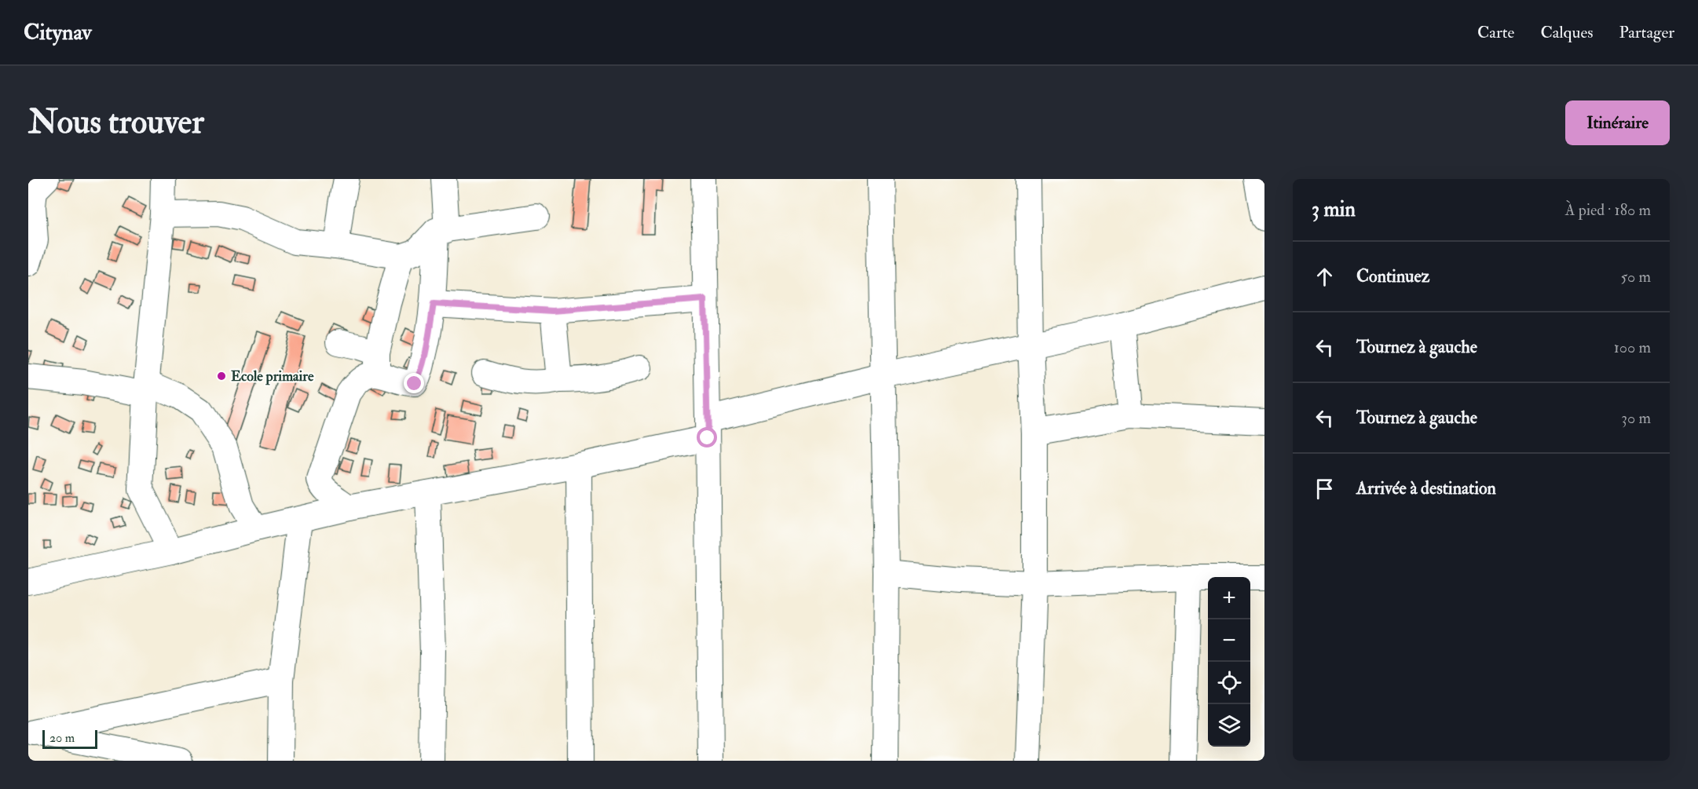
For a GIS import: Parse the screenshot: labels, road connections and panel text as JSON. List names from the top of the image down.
{
  "places": ["Ecole primaire"],
  "scale_bar": "20 m",
  "page": {
    "header": "Citynav",
    "nav": ["Carte", "Calques", "Partager"],
    "buttons": "Itinéraire",
    "title": "Nous trouver",
    "heading": ["3 min", "À pied · 180 m"],
    "list": [
      ["Continuez", "50 m"],
      ["Tournez à gauche", "100 m"],
      ["Tournez à gauche", "30 m"],
      "Arrivée à destination"
    ],
    "map_buttons": ["+", "−"],
    "scale": "20 m"
  }
}
